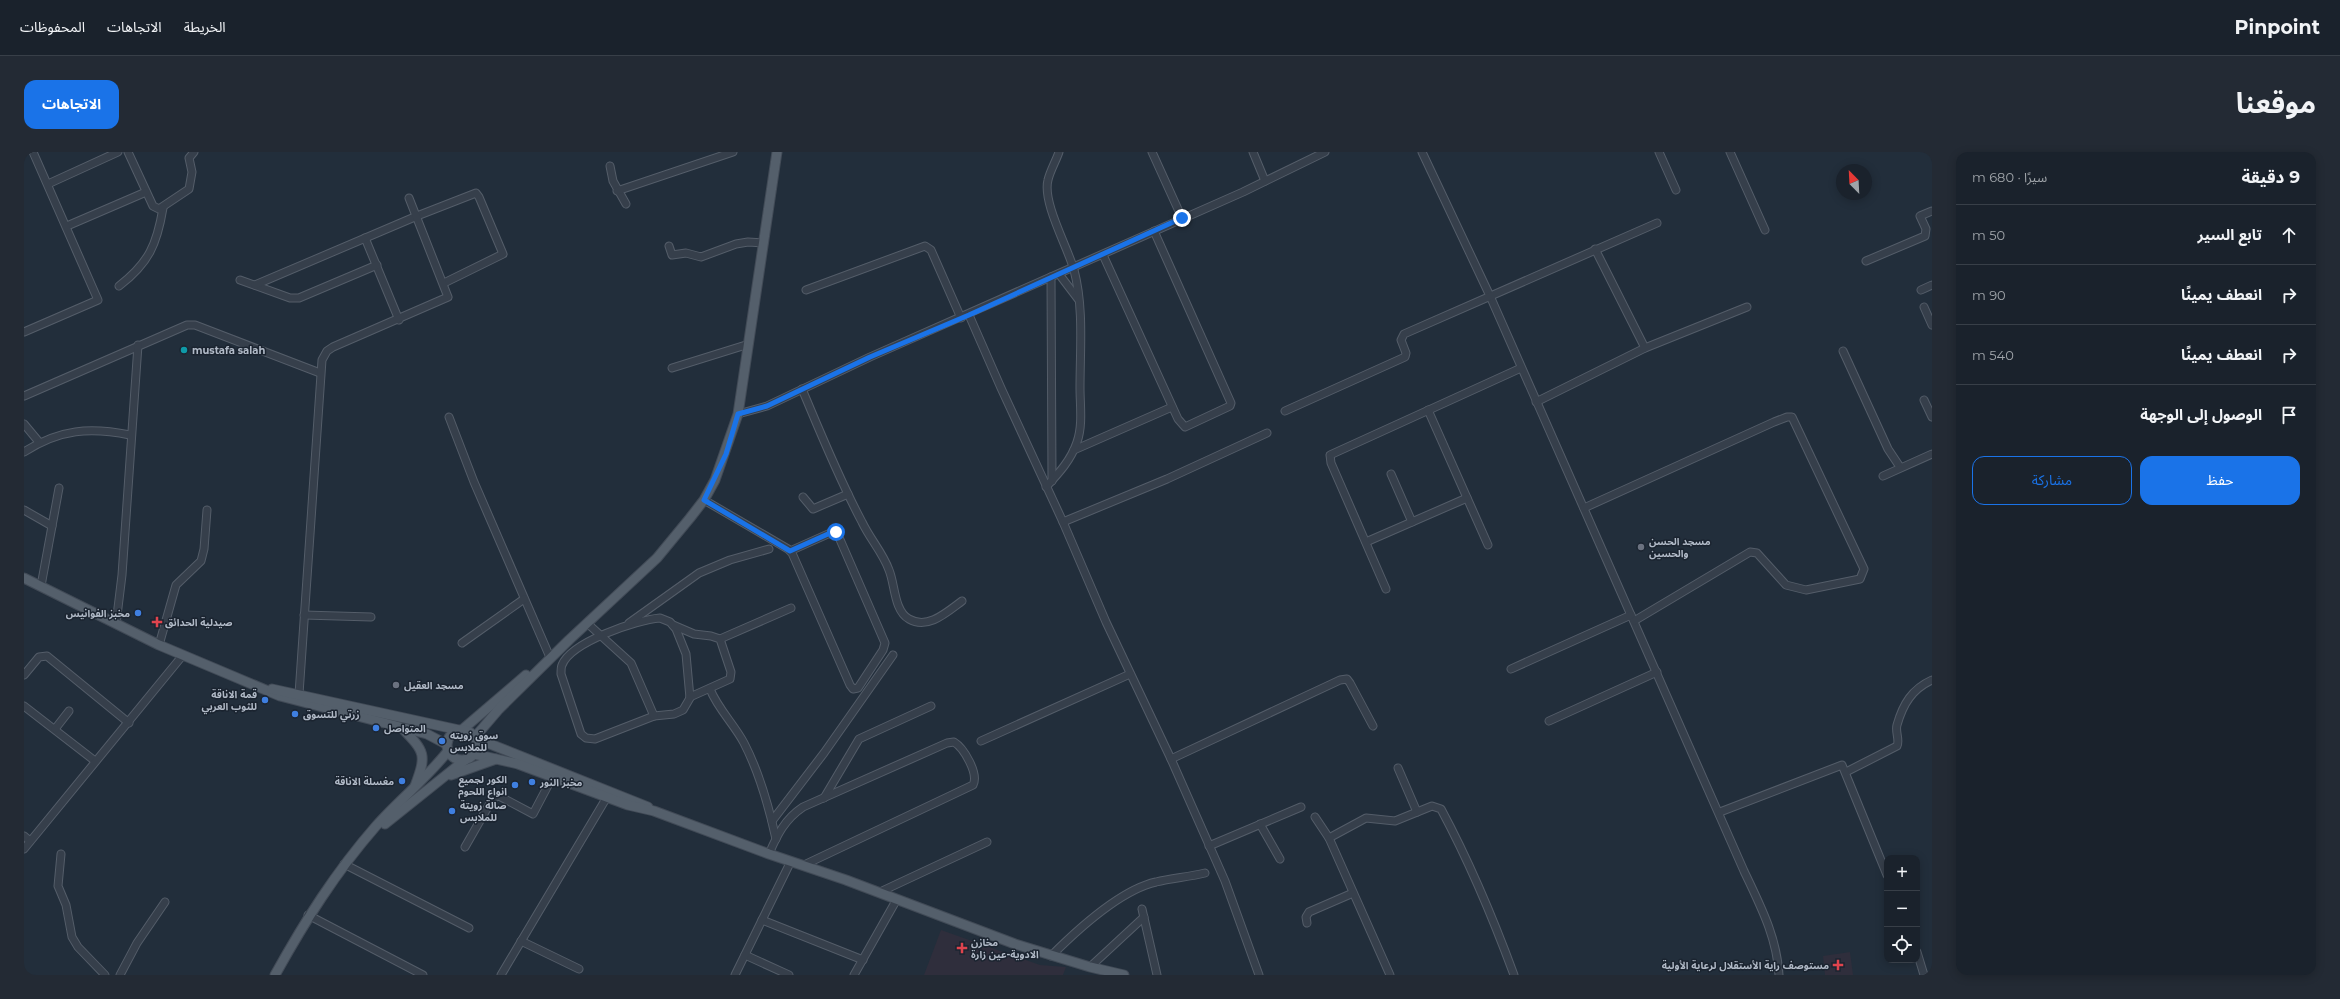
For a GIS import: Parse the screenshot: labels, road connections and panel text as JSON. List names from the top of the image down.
{
  "places": {
    "other": [
      "mustafa salah",
      "مسجد الحسن والحسين",
      "مخبز الفوانيس",
      "مسجد العقيل",
      "قمة الاناقة للثوب العربي",
      "زرتي للتسوق",
      "المتواصل",
      "سوق زويته للملابس",
      "مغسلة الاناقة",
      "مخبز النور",
      "الكور لجميع انواع اللحوم",
      "صالة زويتة للملابس"
    ],
    "health": ["صيدلية الحدائق", "مخازن الادوية-عين زارة", "مستوصف راية الأستقلال لرعاية الأولية"]
  },
  "north": "top left",
  "page": {
    "header": "Pinpoint",
    "nav": ["الخريطة", "الاتجاهات", "المحفوظات"],
    "title": "موقعنا",
    "buttons": [
      "الاتجاهات",
      ["حفظ", "مشاركة"]
    ],
    "heading": ["9 دقيقة", "سيرًا · 680 m"],
    "list": [
      ["تابع السير", "50 m"],
      ["انعطف يمينًا", "90 m"],
      ["انعطف يمينًا", "540 m"],
      "الوصول إلى الوجهة"
    ],
    "map_buttons": ["+", "−"]
  }
}
